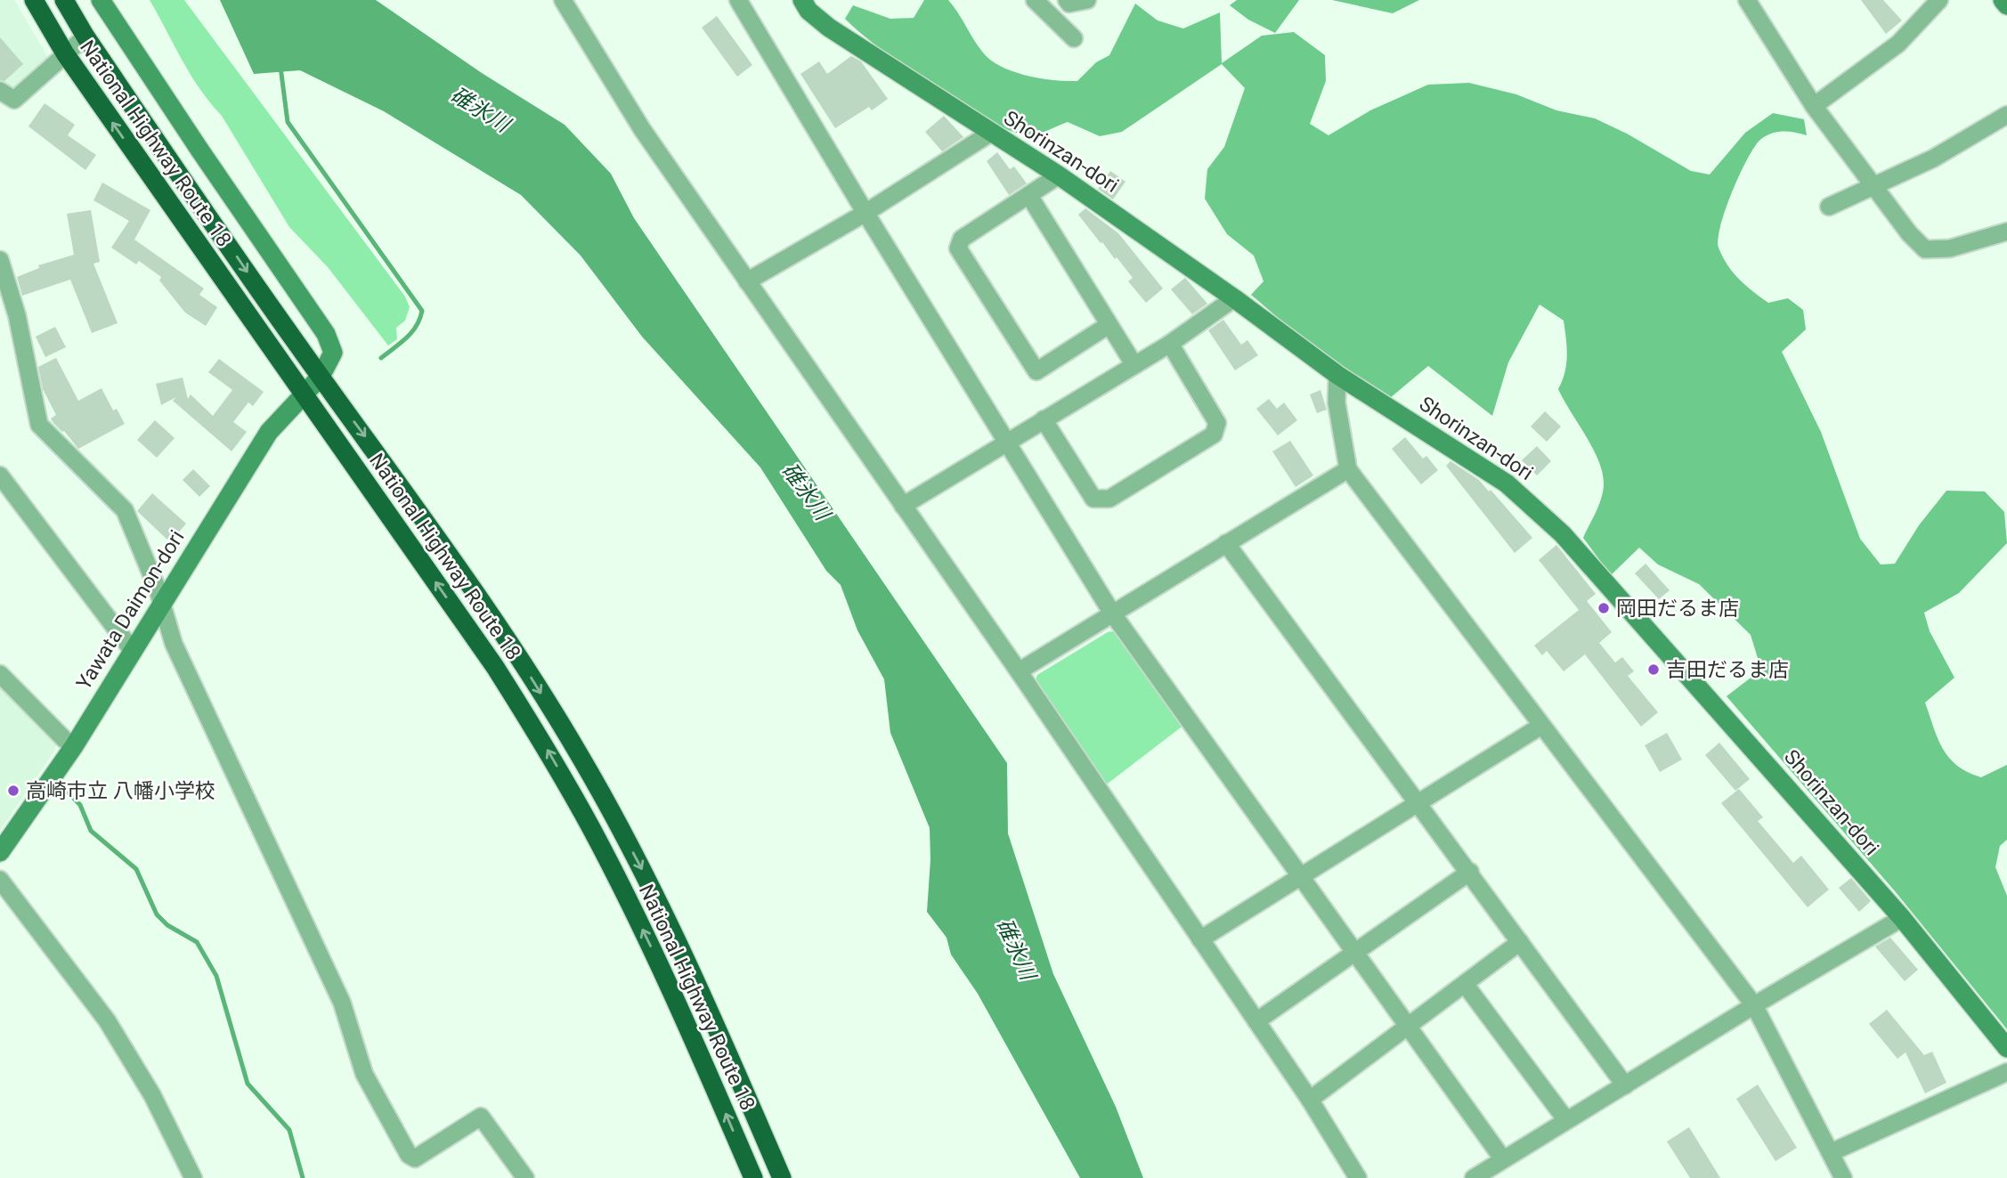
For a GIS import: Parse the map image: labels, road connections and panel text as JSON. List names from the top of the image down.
{
  "streets": {
    "highway": ["National Highway Route 18"],
    "street": ["Shorinzan-dori", "Yawata Daimon-dori"]
  },
  "crossings": [
    ["National Highway Route 18", "Yawata Daimon-dori"]
  ],
  "water": ["碓氷川"],
  "places": ["岡田だるま店", "吉田だるま店", "高崎市立 八幡小学校"]
}
